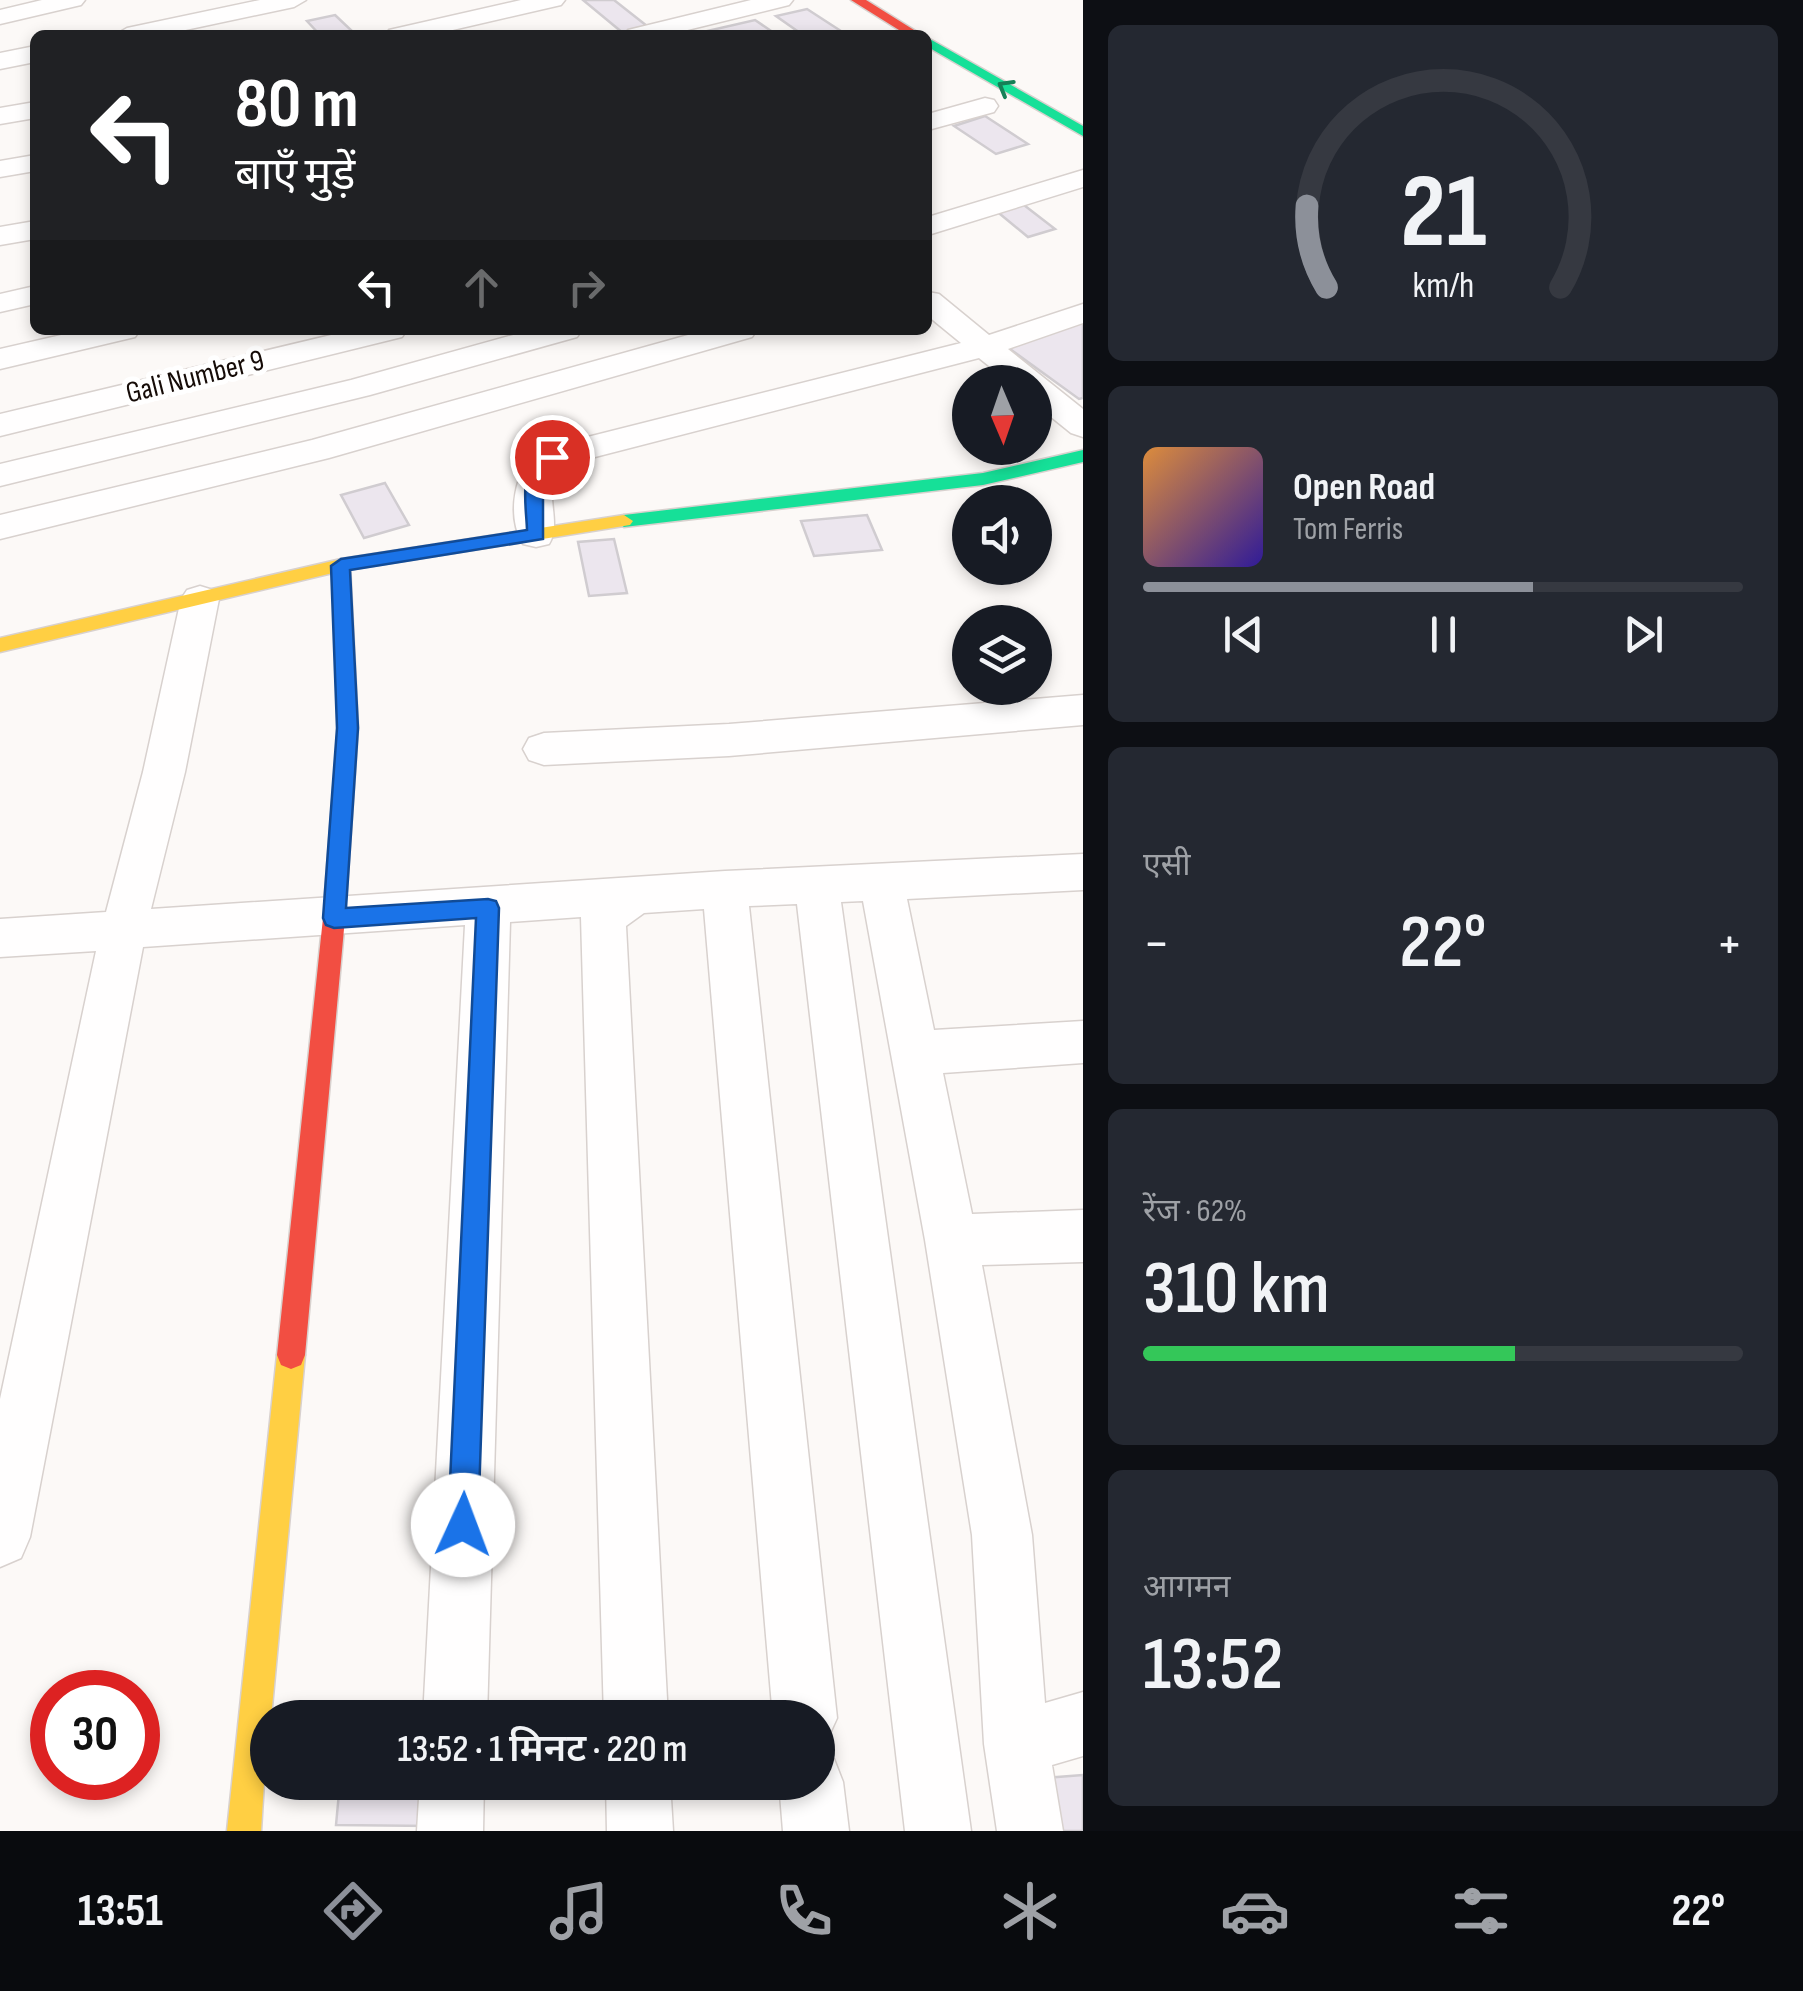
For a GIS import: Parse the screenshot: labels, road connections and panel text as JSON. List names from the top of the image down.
{
  "streets": {
    "street": ["Gali Number 9"]
  },
  "north": "bottom",
  "page": {
    "turn": ["80 m", "बाएँ मुड़ें"],
    "song": ["Open Road", "Tom Ferris"],
    "tile": [
      "एसी",
      ["रेंज · 62%", "310 km"],
      ["आगमन", "13:52"]
    ],
    "heat": ["−", "22°", "+"],
    "limit": "30",
    "trip": "13:52 · 1 मिनट · 220 m",
    "tabs": ["13:51", "22°"],
    "gauge": ["21", "km/h"]
  }
}
